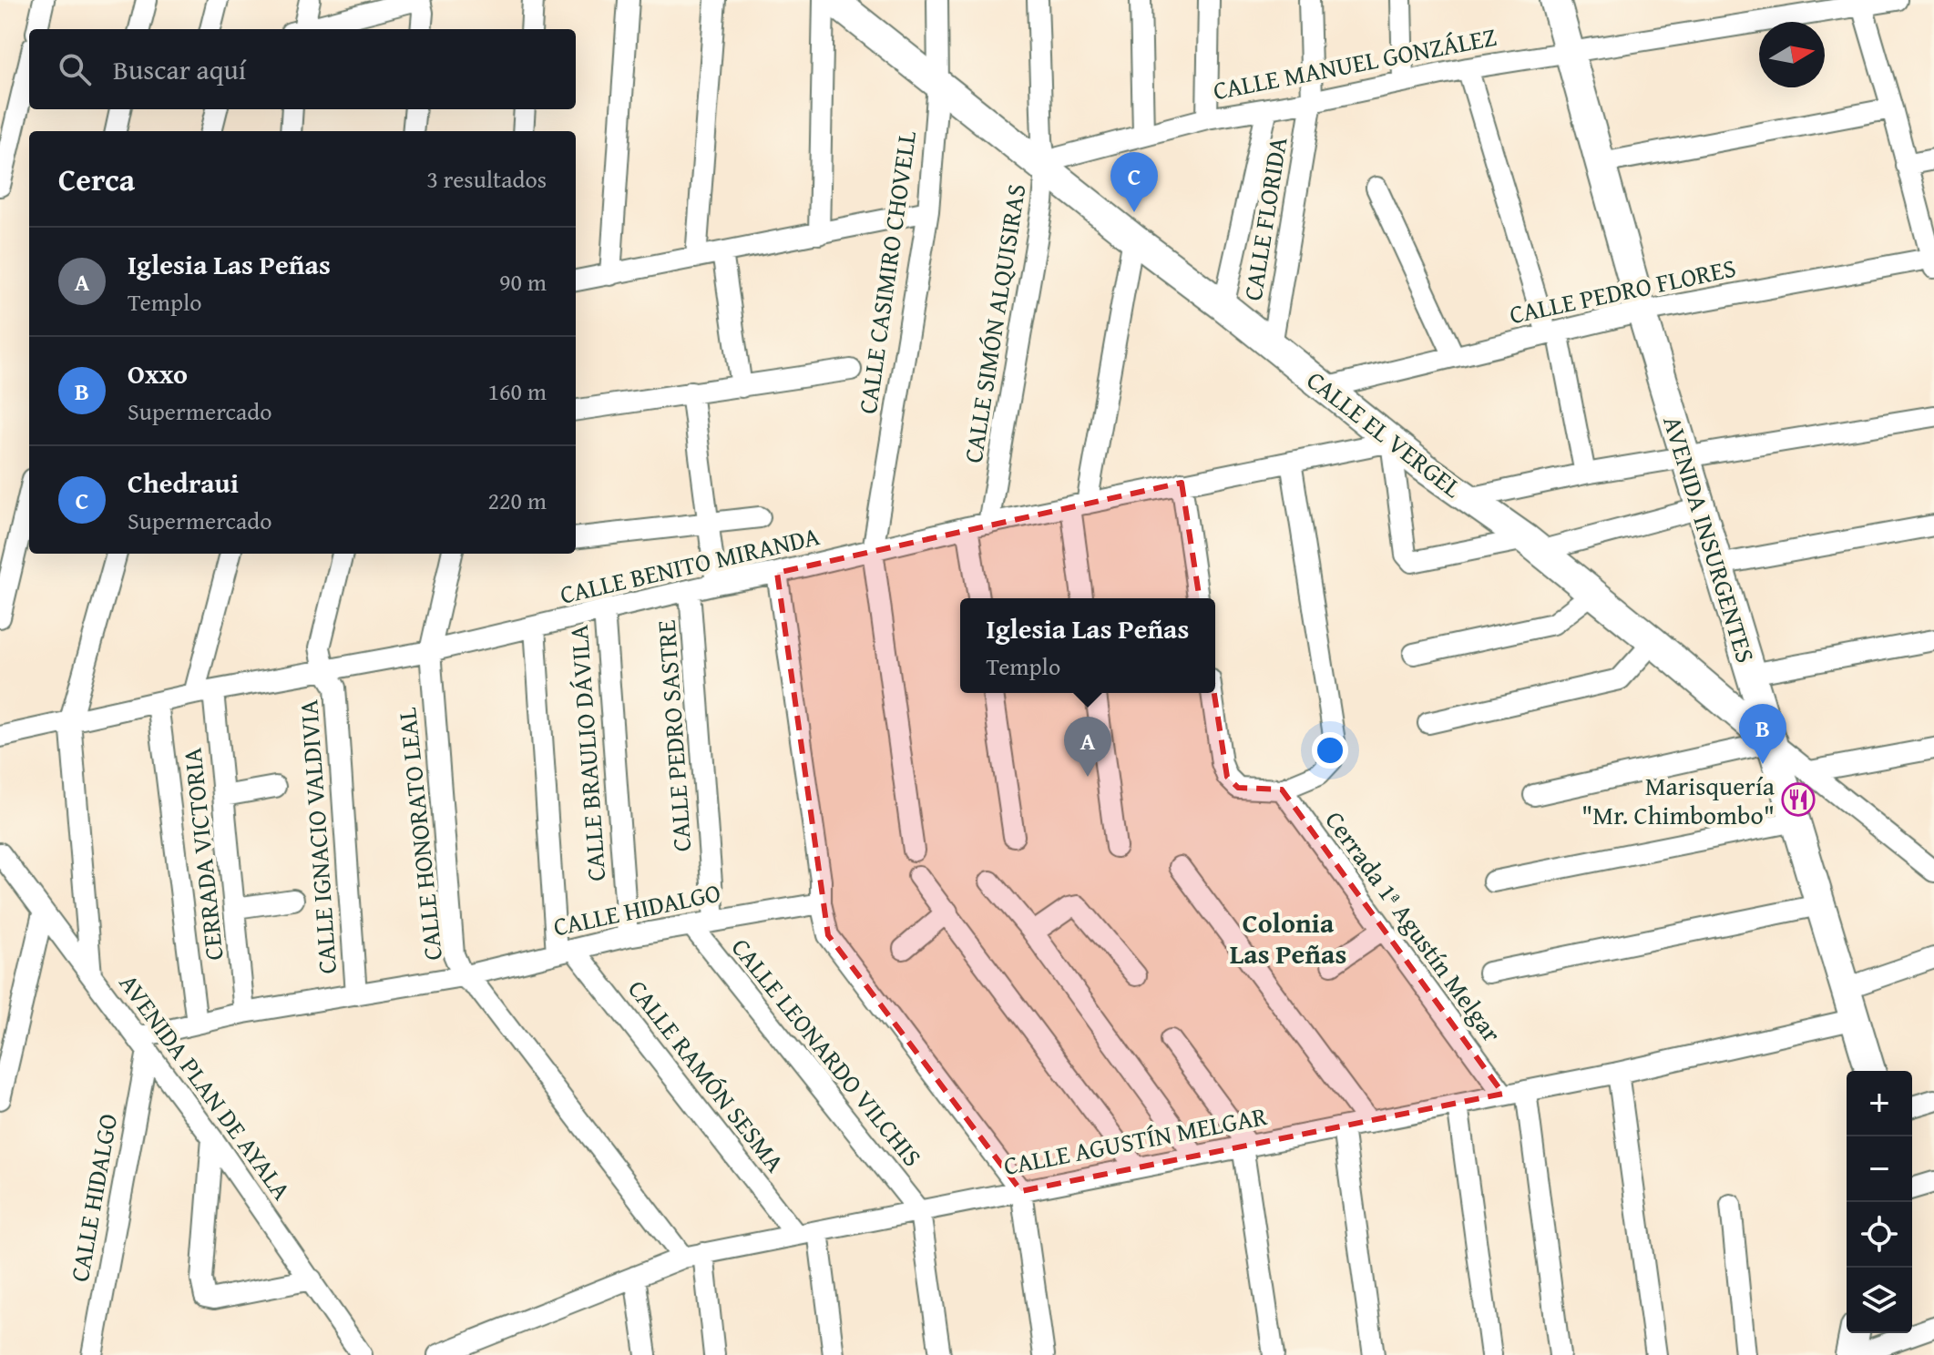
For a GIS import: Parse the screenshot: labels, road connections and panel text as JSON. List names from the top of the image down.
{
  "streets": {
    "street": [
      "CALLE MANUEL GONZÁLEZ",
      "CALLE FLORIDA",
      "CALLE CASIMIRO CHOVELL",
      "CALLE PEDRO FLORES",
      "CALLE SIMÓN ALQUISIRAS",
      "CALLE EL VERGEL",
      "AVENIDA INSURGENTES",
      "CALLE BENITO MIRANDA",
      "CALLE PEDRO SASTRE",
      "CALLE BRAULIO DÁVILA",
      "CALLE HONORATO LEAL",
      "CALLE IGNACIO VALDIVIA",
      "CERRADA VICTORIA",
      "CALLE HIDALGO",
      "Cerrada 1ª Agustín Melgar",
      "CALLE LEONARDO VILCHIS",
      "CALLE RAMÓN SESMA",
      "AVENIDA PLAN DE AYALA",
      "CALLE AGUSTÍN MELGAR"
    ]
  },
  "crossings": [
    ["CALLE MANUEL GONZÁLEZ", "CALLE FLORIDA"],
    ["CALLE MANUEL GONZÁLEZ", "CALLE SIMÓN ALQUISIRAS"],
    ["CALLE MANUEL GONZÁLEZ", "CALLE EL VERGEL"],
    ["CALLE MANUEL GONZÁLEZ", "AVENIDA INSURGENTES"],
    ["CALLE FLORIDA", "CALLE EL VERGEL"],
    ["CALLE CASIMIRO CHOVELL", "CALLE EL VERGEL"],
    ["CALLE CASIMIRO CHOVELL", "CALLE BENITO MIRANDA"],
    ["CALLE PEDRO FLORES", "CALLE EL VERGEL"],
    ["CALLE PEDRO FLORES", "AVENIDA INSURGENTES"],
    ["CALLE SIMÓN ALQUISIRAS", "CALLE EL VERGEL"],
    ["CALLE SIMÓN ALQUISIRAS", "CALLE BENITO MIRANDA"],
    ["CALLE EL VERGEL", "AVENIDA INSURGENTES"],
    ["CALLE EL VERGEL", "CALLE BENITO MIRANDA"],
    ["AVENIDA INSURGENTES", "CALLE AGUSTÍN MELGAR"],
    ["CALLE BENITO MIRANDA", "CALLE PEDRO SASTRE"],
    ["CALLE BENITO MIRANDA", "CALLE BRAULIO DÁVILA"],
    ["CALLE BENITO MIRANDA", "CALLE HONORATO LEAL"],
    ["CALLE BENITO MIRANDA", "CALLE IGNACIO VALDIVIA"],
    ["CALLE BENITO MIRANDA", "CERRADA VICTORIA"],
    ["CALLE PEDRO SASTRE", "CALLE HIDALGO"],
    ["CALLE BRAULIO DÁVILA", "CALLE HIDALGO"],
    ["CALLE HONORATO LEAL", "CALLE HIDALGO"],
    ["CALLE HONORATO LEAL", "CALLE AGUSTÍN MELGAR"],
    ["CALLE IGNACIO VALDIVIA", "CALLE HIDALGO"],
    ["CERRADA VICTORIA", "CALLE HIDALGO"],
    ["CALLE HIDALGO", "CALLE LEONARDO VILCHIS"],
    ["CALLE HIDALGO", "CALLE RAMÓN SESMA"],
    ["CALLE HIDALGO", "AVENIDA PLAN DE AYALA"],
    ["Cerrada 1ª Agustín Melgar", "CALLE AGUSTÍN MELGAR"],
    ["CALLE LEONARDO VILCHIS", "CALLE AGUSTÍN MELGAR"],
    ["CALLE RAMÓN SESMA", "CALLE AGUSTÍN MELGAR"]
  ],
  "districts": ["Colonia Las Peñas"],
  "places": {
    "restaurant": ["Marisquería \"Mr. Chimbombo\""]
  },
  "north": "right",
  "page": {
    "search": "Buscar aquí",
    "heading": ["Cerca", "3 resultados"],
    "pins": ["C", "B", "A"],
    "list": [
      {
        "mark": "A",
        "name": "Iglesia Las Peñas",
        "note": "Templo",
        "value": "90 m"
      },
      {
        "mark": "B",
        "name": "Oxxo",
        "note": "Supermercado",
        "value": "160 m"
      },
      {
        "mark": "C",
        "name": "Chedraui",
        "note": "Supermercado",
        "value": "220 m"
      }
    ],
    "popup": ["Iglesia Las Peñas", "Templo"],
    "map_buttons": ["+", "−"]
  }
}
